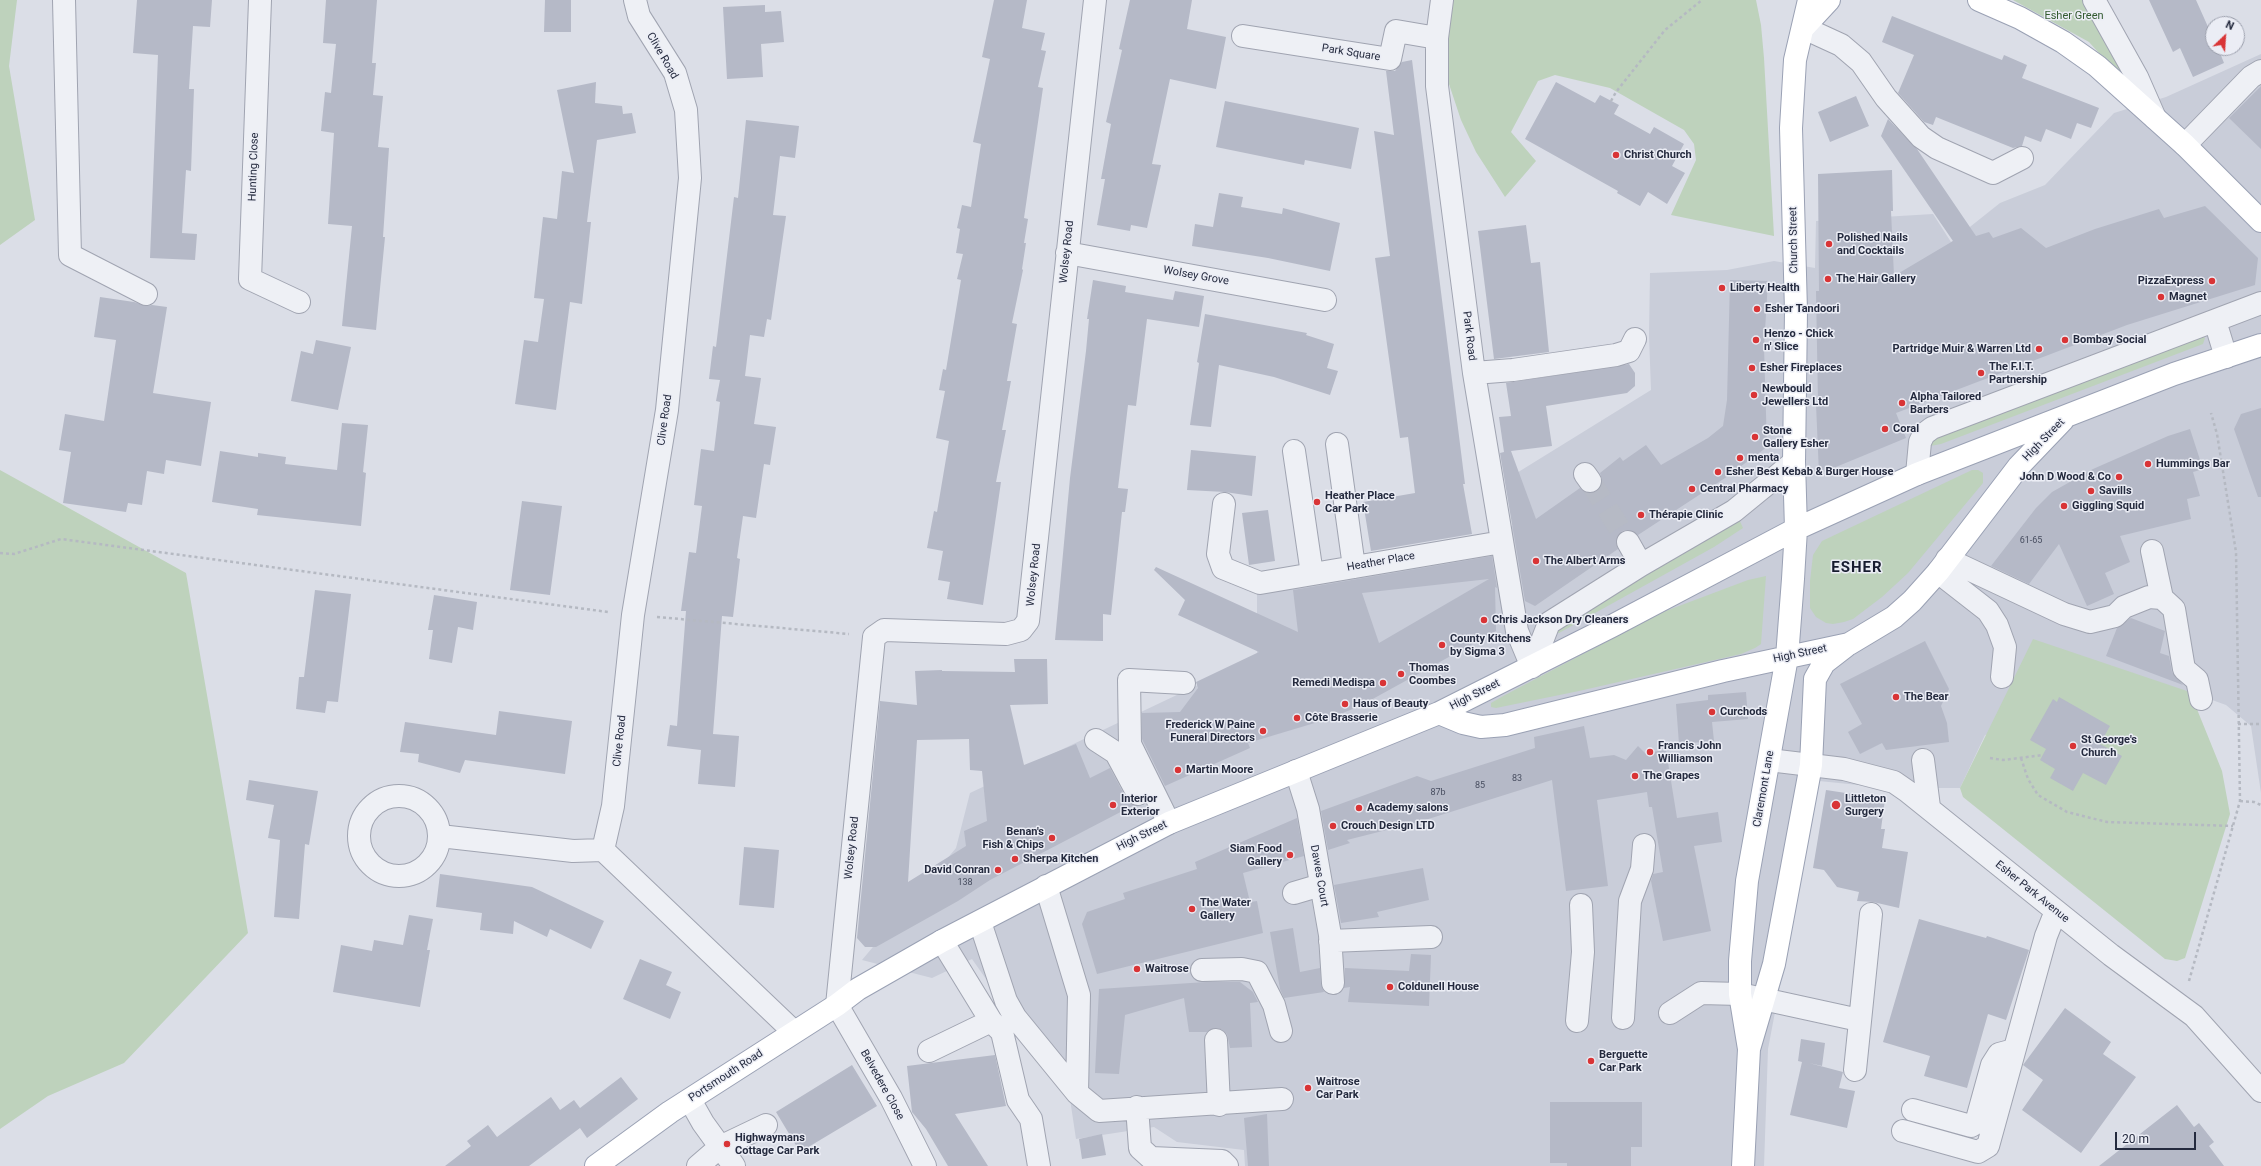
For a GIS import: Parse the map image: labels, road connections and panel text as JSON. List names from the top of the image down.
{
  "streets": {
    "main road": [
      "Church Street",
      "High Street",
      "Claremont Lane",
      "Portsmouth Road"
    ],
    "street": [
      "Park Square",
      "Clive Road",
      "Hunting Close",
      "Wolsey Road",
      "Wolsey Grove",
      "Park Road",
      "Heather Place",
      "Dawes Court",
      "Esher Park Avenue",
      "Belvedere Close"
    ]
  },
  "crossings": [
    ["Park Square", "Park Road"],
    ["Church Street", "High Street"],
    ["Church Street", "Claremont Lane"],
    ["Wolsey Road", "Wolsey Grove"],
    ["Wolsey Road", "Portsmouth Road"],
    ["Wolsey Road", "Belvedere Close"],
    ["Park Road", "High Street"],
    ["Park Road", "Heather Place"],
    ["High Street", "Claremont Lane"],
    ["High Street", "Dawes Court"],
    ["High Street", "Portsmouth Road"],
    ["Claremont Lane", "Esher Park Avenue"],
    ["Portsmouth Road", "Belvedere Close"]
  ],
  "districts": ["ESHER"],
  "parks": ["Esher Green"],
  "places": [
    "Christ Church",
    "Polished Nails and Cocktails",
    "The Hair Gallery",
    "PizzaExpress",
    "Liberty Health",
    "Magnet",
    "Esher Tandoori",
    "Henzo - Chick n' Slice",
    "Bombay Social",
    "Partridge Muir & Warren Ltd",
    "Esher Fireplaces",
    "The F.I.T. Partnership",
    "Newbould Jewellers Ltd",
    "Alpha Tailored Barbers",
    "Coral",
    "Stone Gallery Esher",
    "menta",
    "Hummings Bar",
    "Esher Best Kebab & Burger House",
    "John D Wood & Co",
    "Central Pharmacy",
    "Savills",
    "Heather Place Car Park",
    "Giggling Squid",
    "Thérapie Clinic",
    "The Albert Arms",
    "Chris Jackson Dry Cleaners",
    "County Kitchens by Sigma 3",
    "Thomas Coombes",
    "Remedi Medispa",
    "The Bear",
    "Haus of Beauty",
    "Curchods",
    "Côte Brasserie",
    "Frederick W Paine Funeral Directors",
    "St George's Church",
    "Francis John Williamson",
    "Martin Moore",
    "The Grapes",
    "Interior Exterior",
    "Littleton Surgery",
    "Academy salons",
    "Crouch Design LTD",
    "Benan's Fish & Chips",
    "Siam Food Gallery",
    "Sherpa Kitchen",
    "David Conran",
    "The Water Gallery",
    "Waitrose",
    "Coldunell House",
    "Berguette Car Park",
    "Waitrose Car Park",
    "Highwaymans Cottage Car Park"
  ],
  "house_numbers": [
    "61-65",
    "83",
    "85",
    "87b",
    "138"
  ],
  "scale_bar": "20 m",
  "north": "top right"
}
